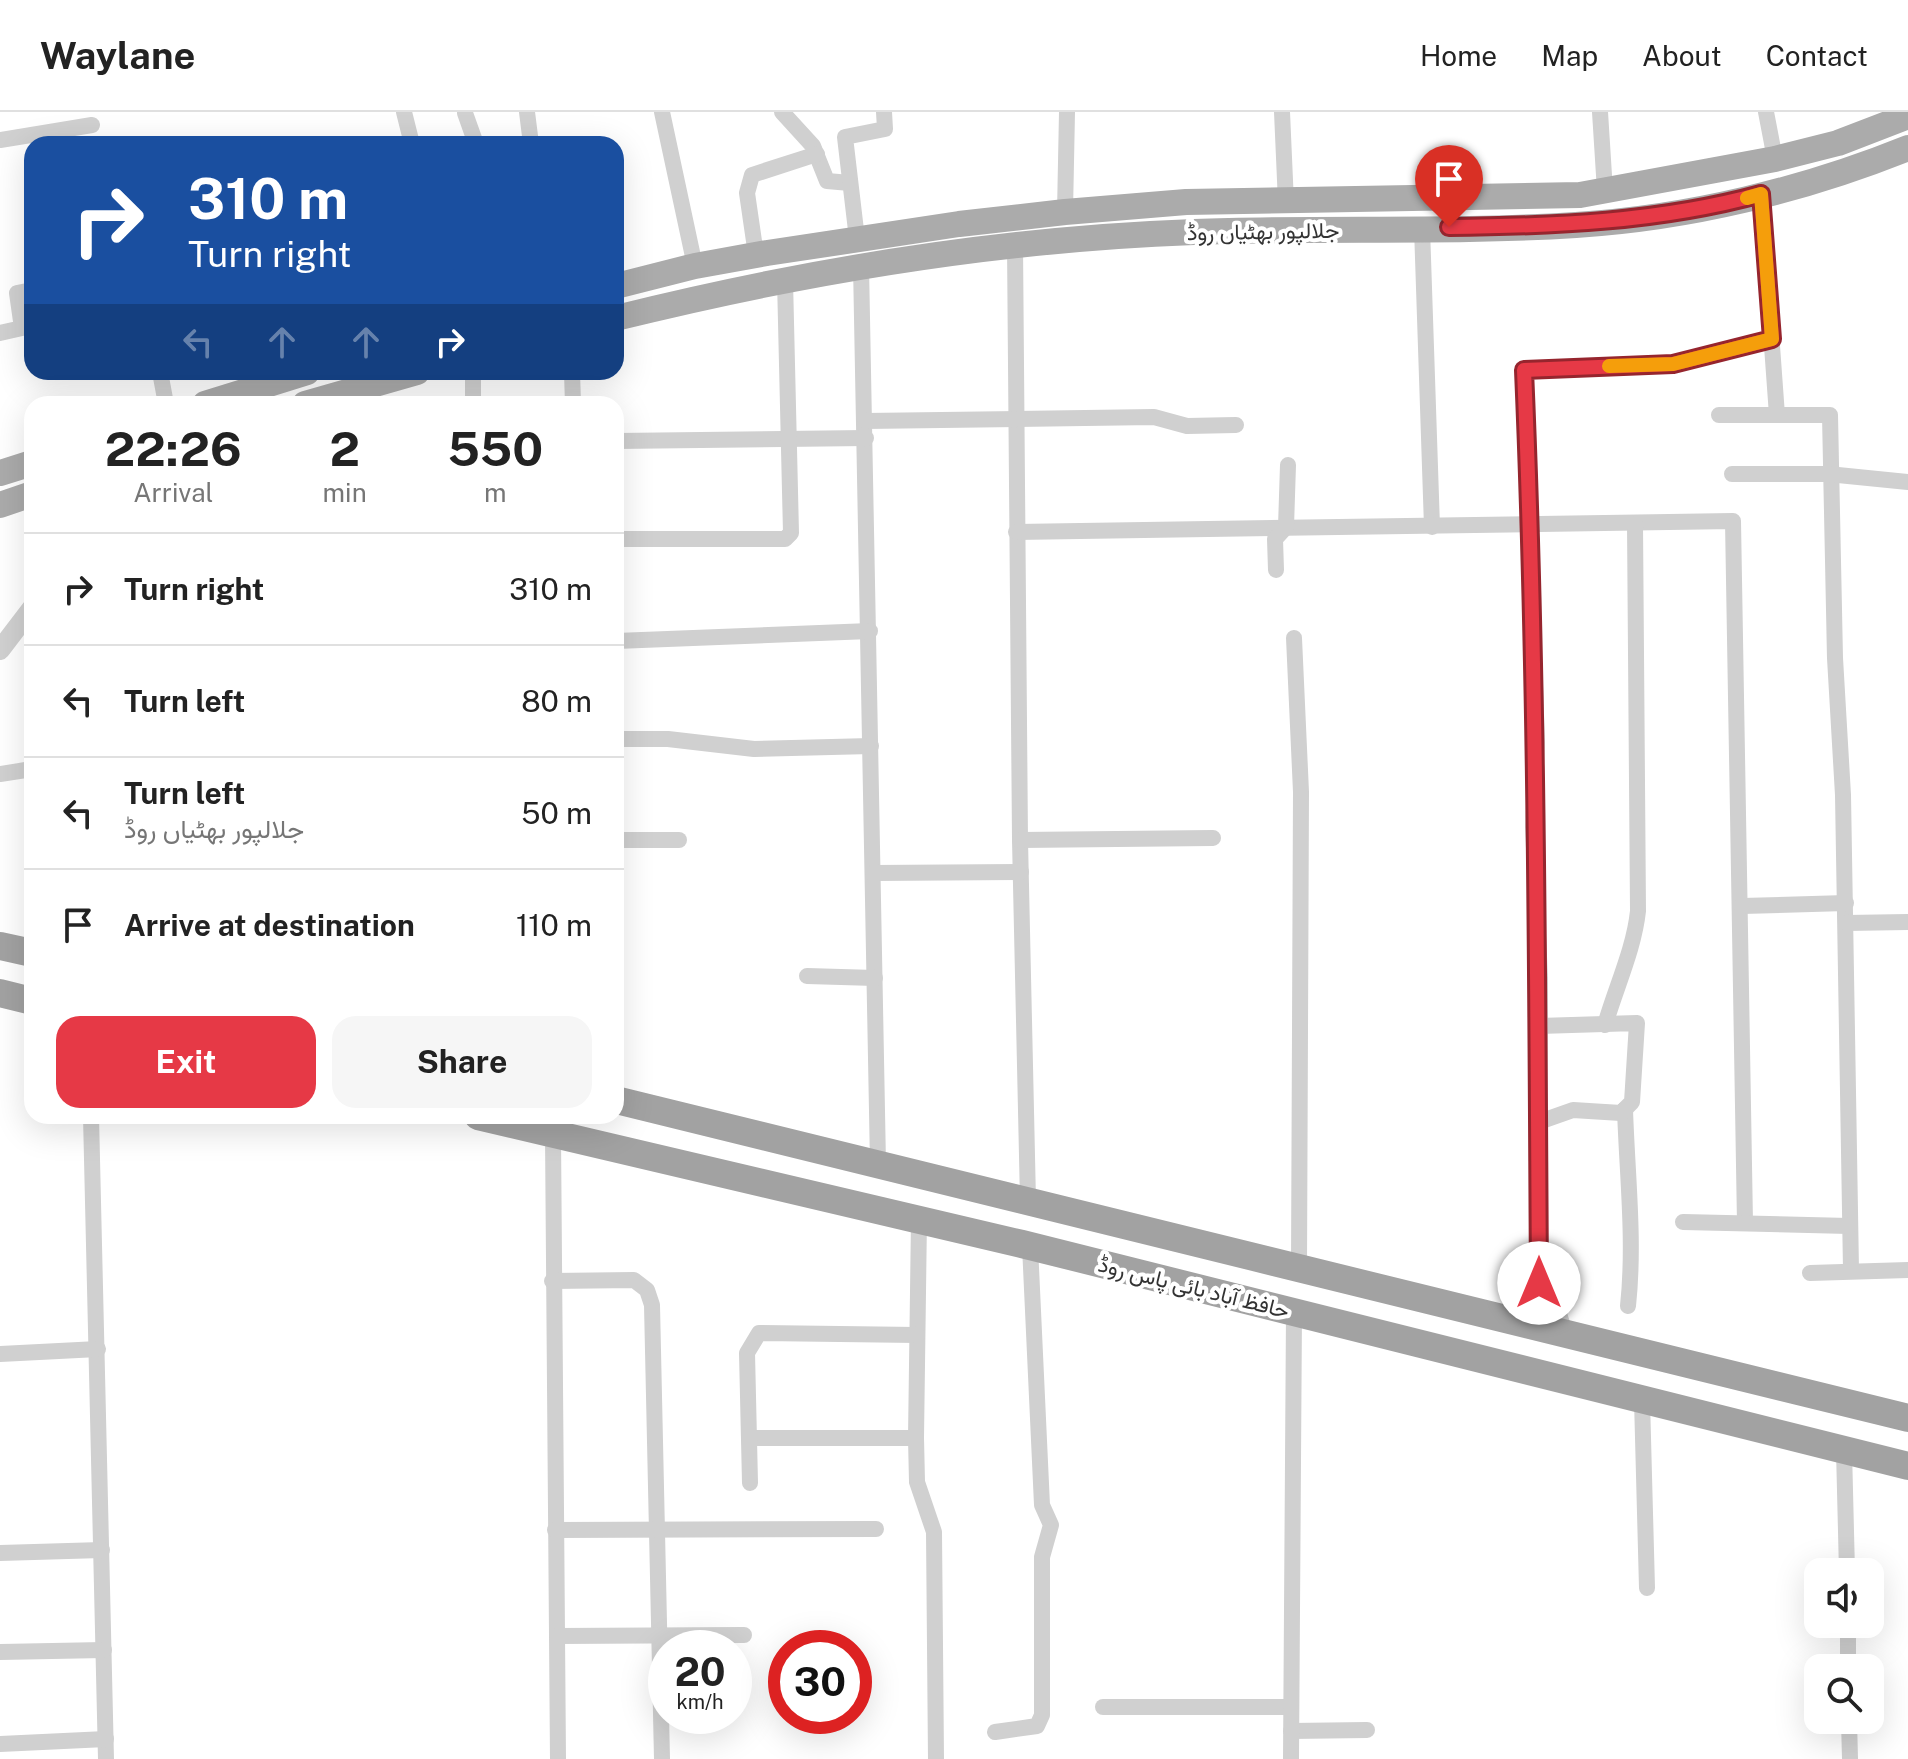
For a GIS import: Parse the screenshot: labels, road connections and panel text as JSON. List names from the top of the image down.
{
  "streets": {
    "highway": ["حافظ آباد بائی پاس روڈ"],
    "main road": ["جلالپور بھٹیاں روڈ"]
  },
  "page": {
    "header": "Waylane",
    "nav": [
      "Home",
      "Map",
      "About",
      "Contact"
    ],
    "turn": ["310 m", "Turn right"],
    "eta": [
      "22:26",
      "Arrival",
      "2",
      "min",
      "550",
      "m"
    ],
    "list": [
      {
        "name": "Turn right",
        "value": "310 m"
      },
      {
        "name": "Turn left",
        "value": "80 m"
      },
      {
        "name": "Turn left",
        "note": "جلالپور بھٹیاں روڈ",
        "value": "50 m"
      },
      {
        "name": "Arrive at destination",
        "value": "110 m"
      }
    ],
    "buttons": ["Exit", "Share"],
    "speed": "20 km/h",
    "limit": "30"
  }
}
